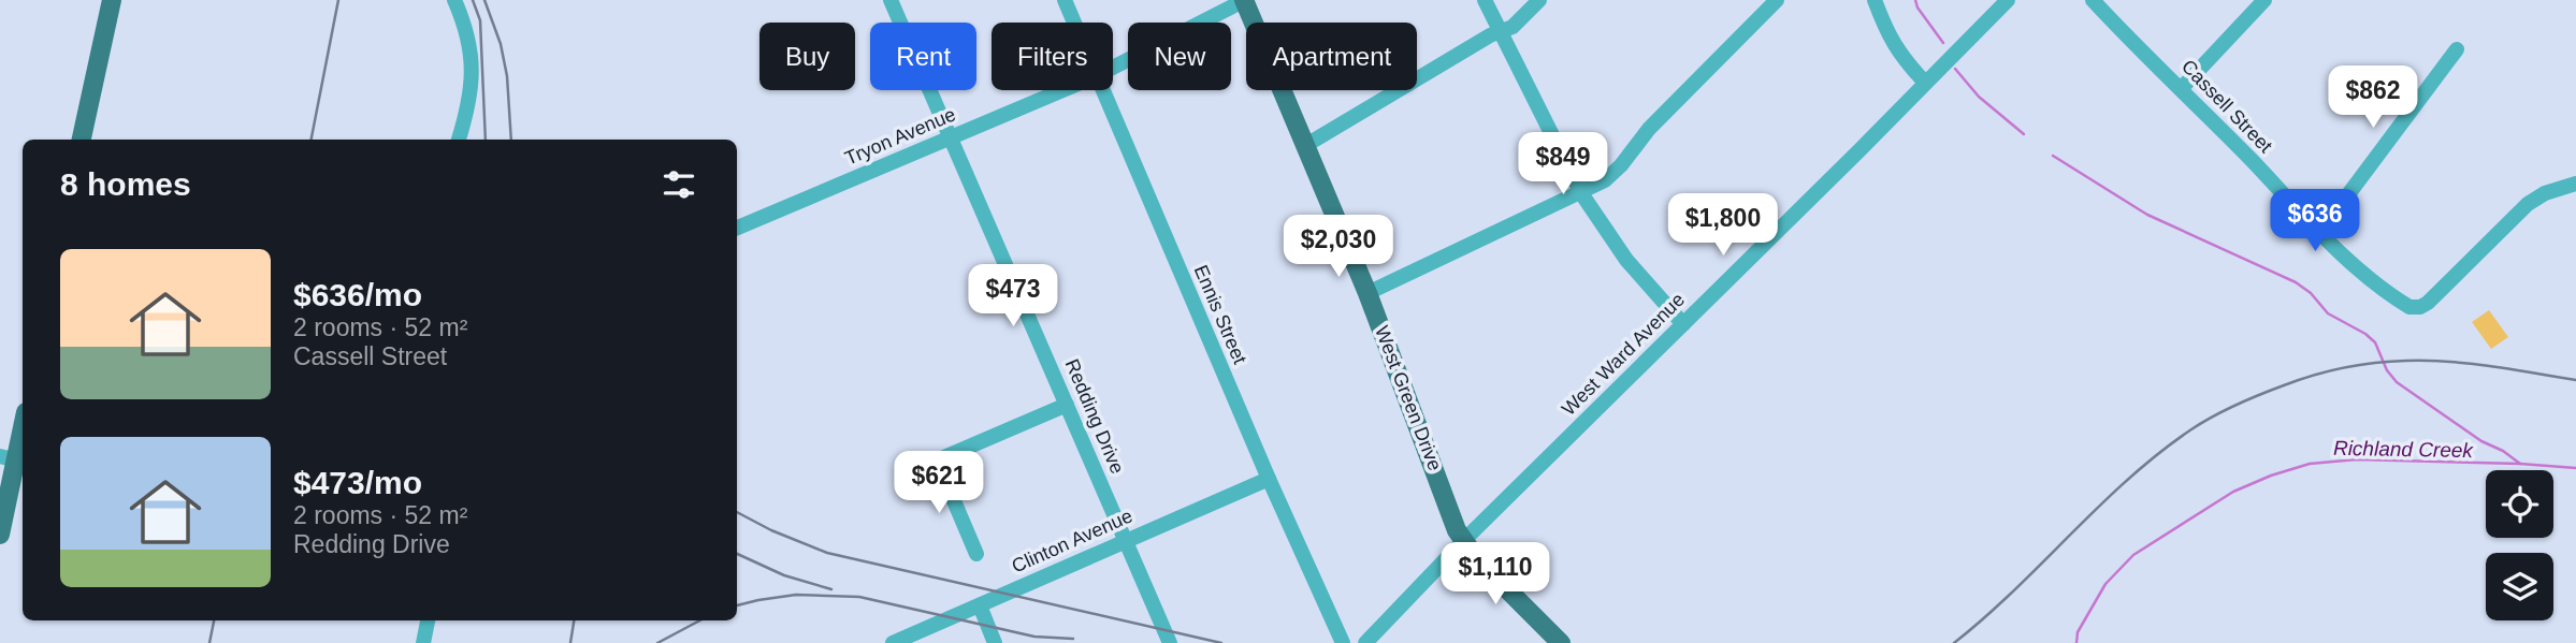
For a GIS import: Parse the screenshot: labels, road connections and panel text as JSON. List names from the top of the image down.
{
  "streets": {
    "main road": ["West Green Drive"],
    "street": [
      "Cassell Street",
      "Tryon Avenue",
      "Ennis Street",
      "West Ward Avenue",
      "Redding Drive",
      "Clinton Avenue"
    ]
  },
  "crossings": [
    ["Tryon Avenue", "West Green Drive"],
    ["Tryon Avenue", "Redding Drive"],
    ["Ennis Street", "Clinton Avenue"],
    ["West Ward Avenue", "West Green Drive"],
    ["Redding Drive", "Clinton Avenue"]
  ],
  "water": ["Richland Creek"],
  "page": {
    "chip": [
      "Buy",
      "Rent",
      "Filters",
      "New",
      "Apartment"
    ],
    "price": [
      "$862",
      "$849",
      "$636",
      "$1,800",
      "$2,030",
      "$473",
      "$621",
      "$1,110"
    ],
    "heading": "8 homes",
    "list": [
      {
        "name": "$636/mo",
        "note": "2 rooms · 52 m² · Cassell Street"
      },
      {
        "name": "$473/mo",
        "note": "2 rooms · 52 m² · Redding Drive"
      }
    ]
  }
}
